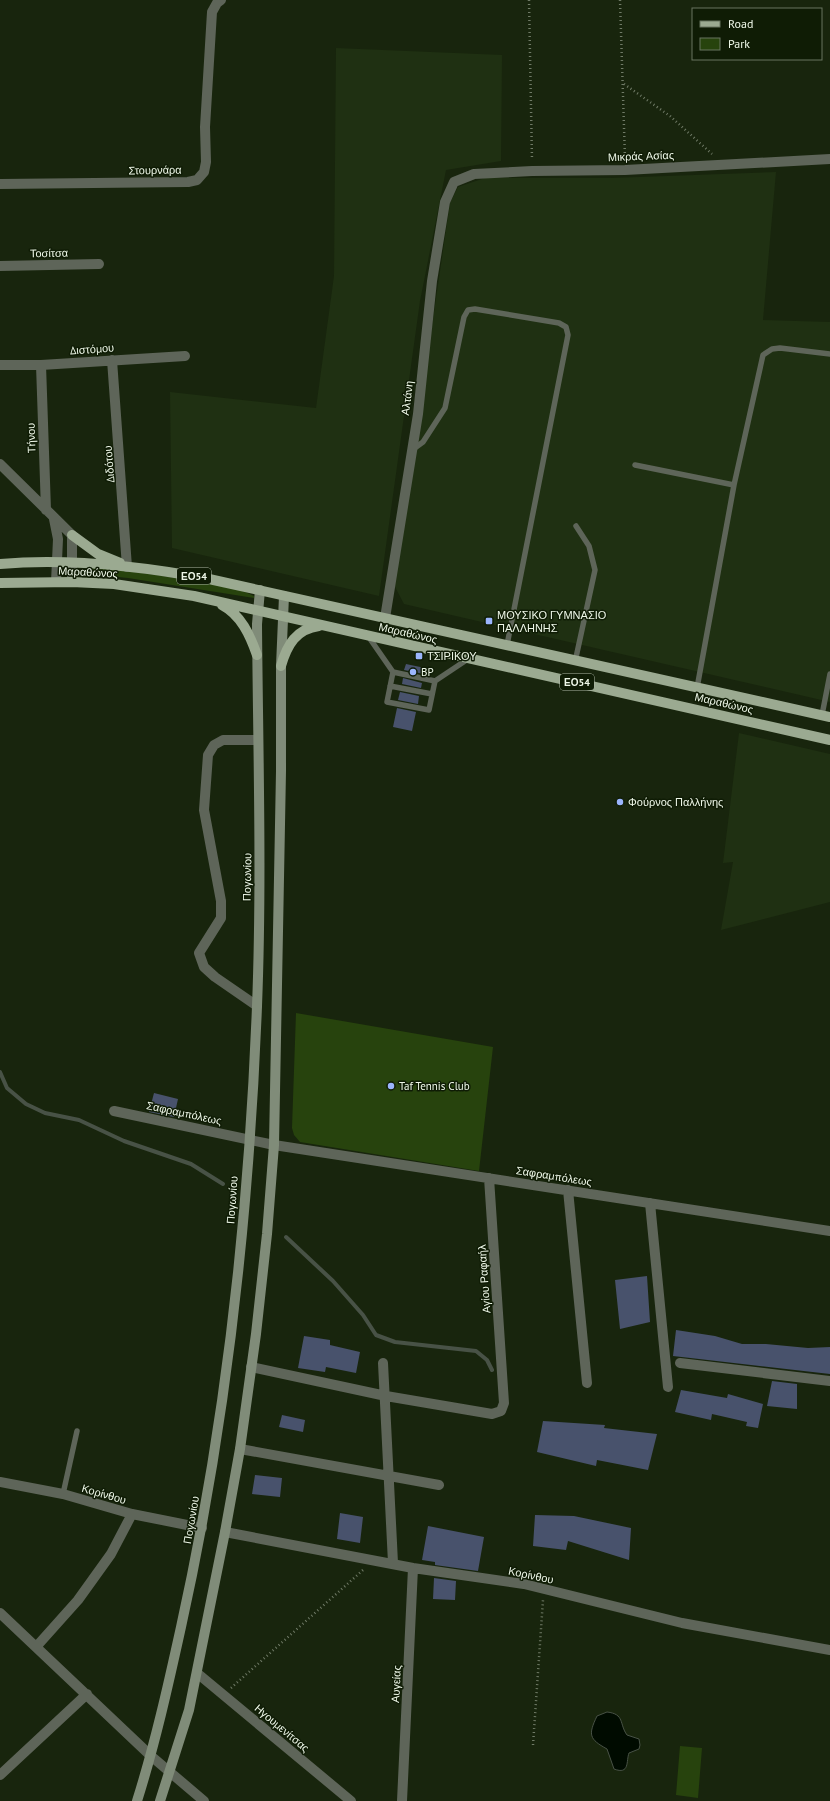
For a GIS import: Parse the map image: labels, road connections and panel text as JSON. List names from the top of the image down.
{
  "streets": {
    "main road": ["Μαραθώνος", "ΕΟ54", "Πογωνίου"],
    "street": [
      "Μικράς Ασίας",
      "Στουρνάρα",
      "Τοσίτσα",
      "Διστόμου",
      "Αλτάνη",
      "Τήνου",
      "Διδότου",
      "Σαφραμπόλεως",
      "Αγίου Ραφαήλ",
      "Κορίνθου",
      "Αυγείας",
      "Ηγουμενίτσας"
    ]
  },
  "crossings": [
    ["Μικράς Ασίας", "Αλτάνη"],
    ["Διστόμου", "Τήνου"],
    ["Διστόμου", "Διδότου"],
    ["Αλτάνη", "Μαραθώνος"],
    ["Διδότου", "Μαραθώνος"],
    ["Μαραθώνος", "Πογωνίου"],
    ["Πογωνίου", "Σαφραμπόλεως"],
    ["Πογωνίου", "Κορίνθου"],
    ["Σαφραμπόλεως", "Αγίου Ραφαήλ"],
    ["Κορίνθου", "Αυγείας"]
  ],
  "places": {
    "transit": ["ΜΟΥΣΙΚΟ ΓΥΜΝΑΣΙΟ ΠΑΛΛΗΝΗΣ", "ΤΣΙΡΙΚΟΥ"],
    "other": ["BP", "Φούρνος Παλλήνης", "Taf Tennis Club"]
  },
  "legend": ["Road", "Park"]
}
